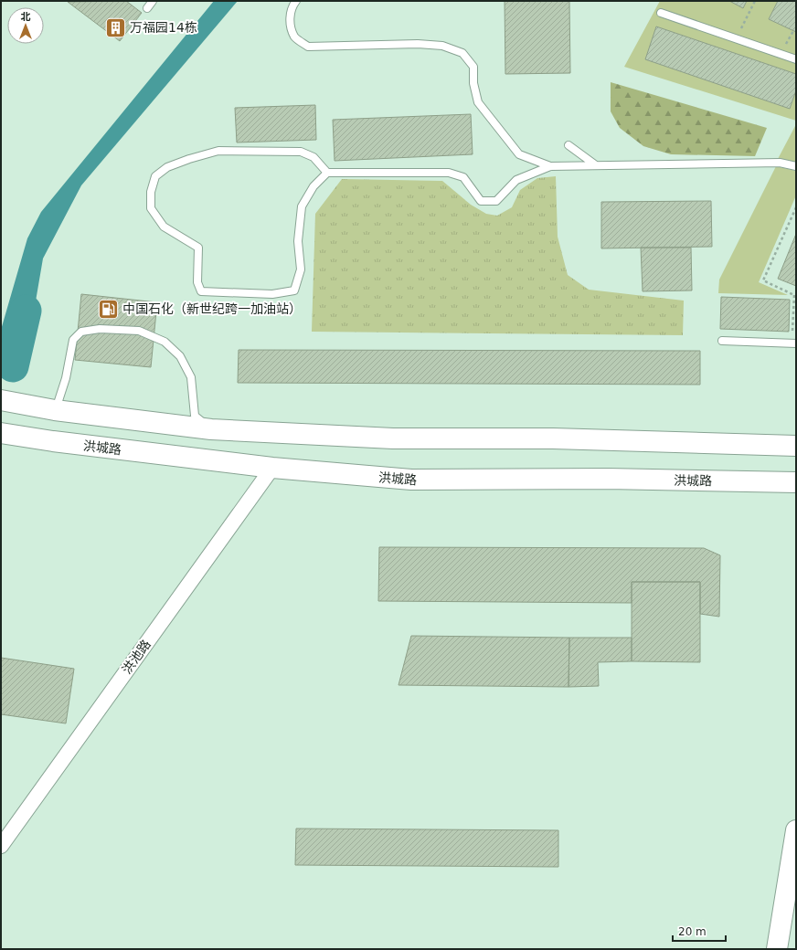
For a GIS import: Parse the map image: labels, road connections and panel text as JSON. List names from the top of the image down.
{
  "streets": {
    "main road": ["洪城路"],
    "street": ["洪池路"]
  },
  "crossings": [
    ["洪城路", "洪池路"]
  ],
  "places": {
    "building": ["万福园14栋"],
    "fuel station": ["中国石化（新世纪跨一加油站）"]
  },
  "scale_bar": "20 m",
  "north": "top"
}
